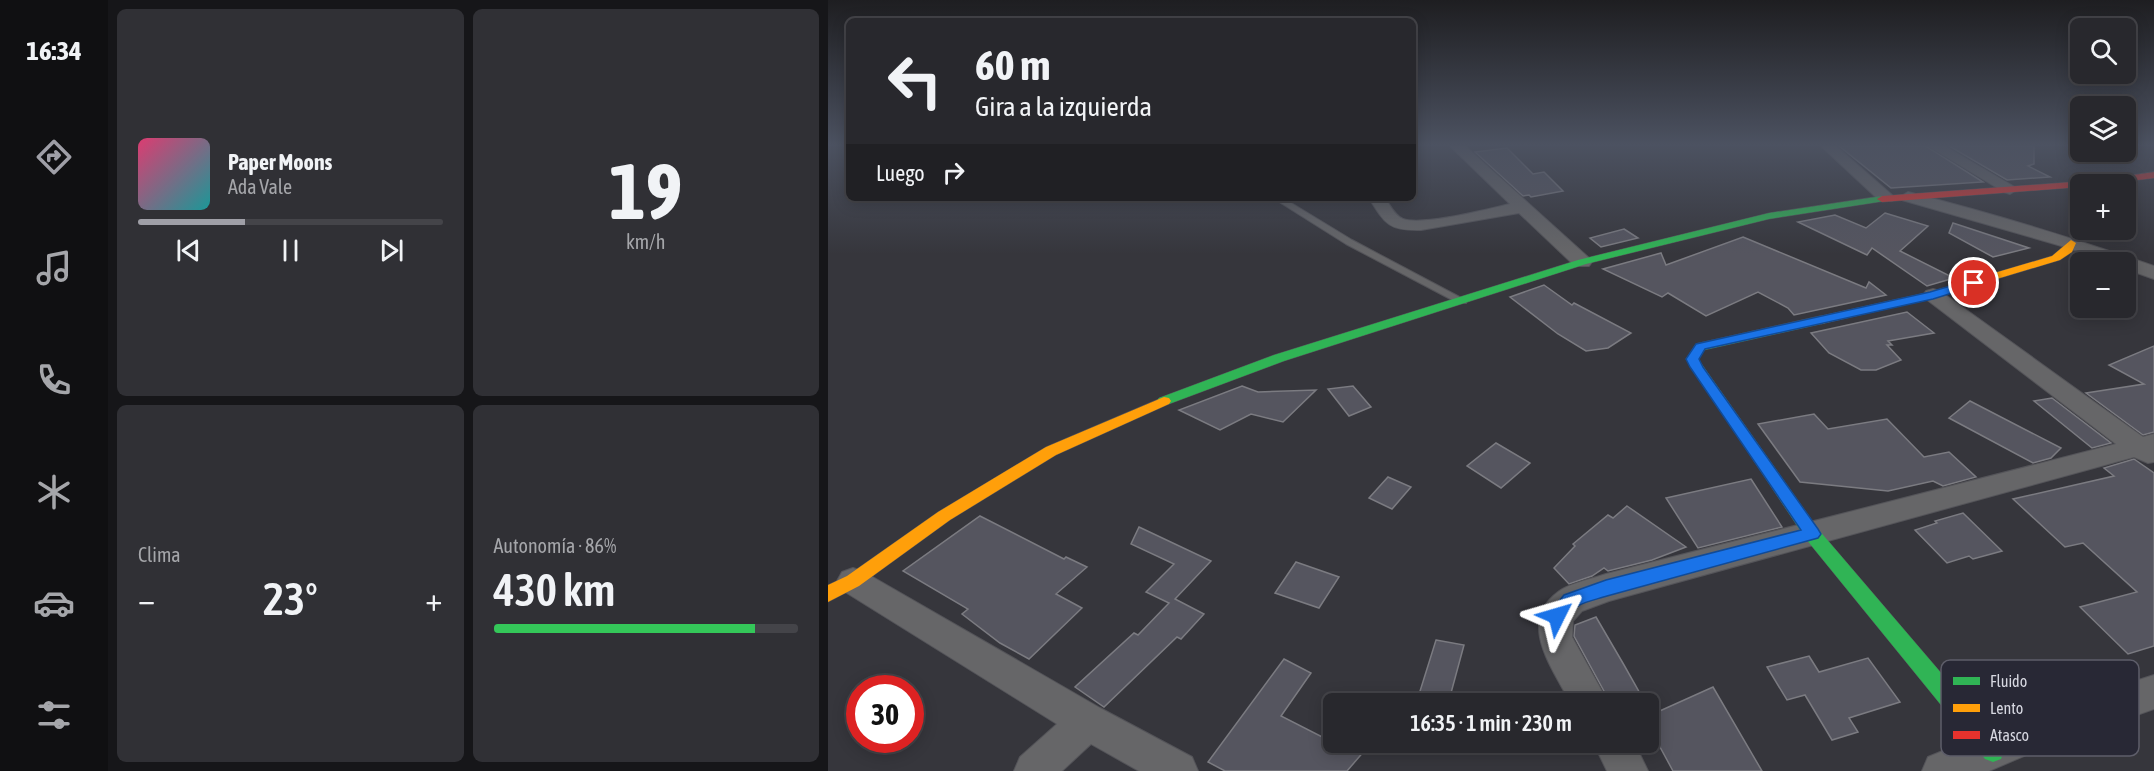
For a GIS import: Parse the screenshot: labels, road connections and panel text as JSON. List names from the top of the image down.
{
  "legend": ["Fluido", "Lento", "Atasco"],
  "page": {
    "tabs": "16:34",
    "tile": [
      ["19", "km/h"],
      "Clima",
      ["Autonomía · 86%", "430 km"]
    ],
    "map_buttons": ["+", "−"],
    "turn": ["60 m", "Gira a la izquierda"],
    "song": ["Paper Moons", "Ada Vale"],
    "then": "Luego",
    "heat": ["−", "23°", "+"],
    "limit": "30",
    "trip": "16:35 · 1 min · 230 m"
  }
}
